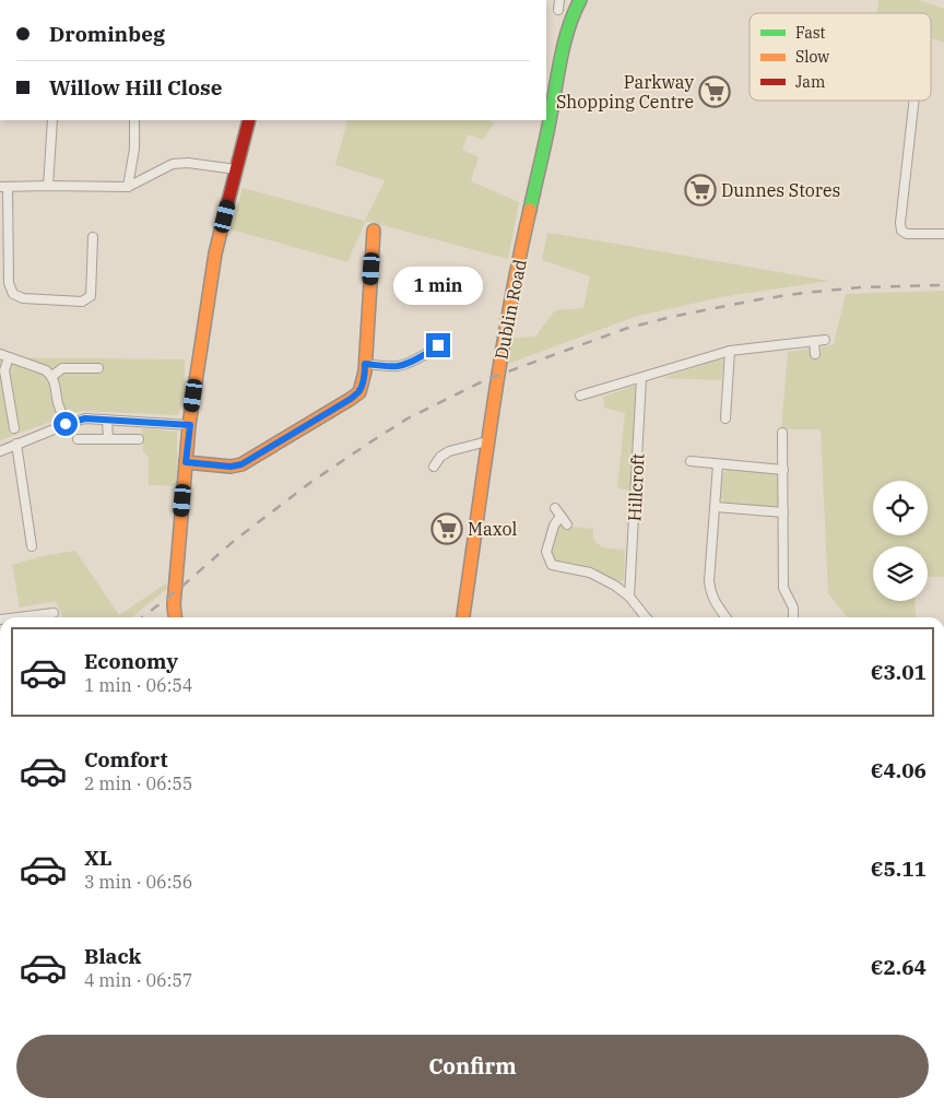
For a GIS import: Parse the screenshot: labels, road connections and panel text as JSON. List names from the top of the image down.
{
  "streets": {
    "street": ["Dublin Road", "Hillcroft"]
  },
  "places": {
    "supermarket": ["Parkway Shopping Centre", "Dunnes Stores", "Maxol"]
  },
  "legend": ["Fast", "Slow", "Jam"],
  "page": {
    "banner": ["Drominbeg", "Willow Hill Close"],
    "bubble": "1 min",
    "list": [
      {
        "name": "Economy",
        "note": "1 min · 06:54",
        "value": "€3.01"
      },
      {
        "name": "Comfort",
        "note": "2 min · 06:55",
        "value": "€4.06"
      },
      {
        "name": "XL",
        "note": "3 min · 06:56",
        "value": "€5.11"
      },
      {
        "name": "Black",
        "note": "4 min · 06:57",
        "value": "€2.64"
      }
    ],
    "buttons": "Confirm"
  }
}
